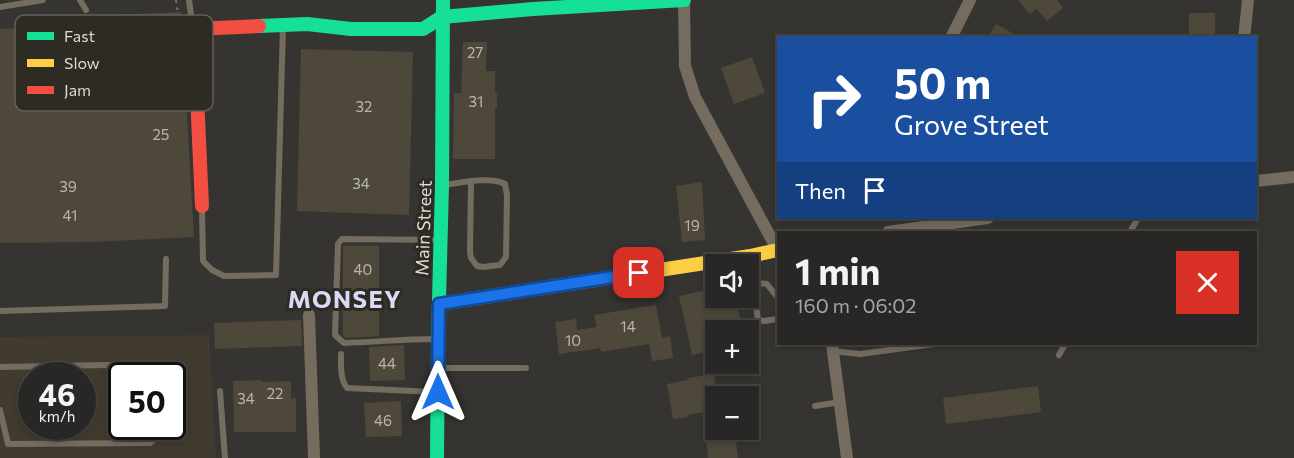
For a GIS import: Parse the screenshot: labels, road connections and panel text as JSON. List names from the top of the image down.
{
  "streets": {
    "street": ["Main Street"]
  },
  "districts": ["MONSEY"],
  "house_numbers": [
    "27",
    "31",
    "32",
    "25",
    "34",
    "39",
    "41",
    "19",
    "40",
    "14",
    "10",
    "44",
    "22",
    "34",
    "46"
  ],
  "legend": ["Fast", "Slow", "Jam"],
  "page": {
    "turn": ["50 m", "Grove Street"],
    "then": "Then",
    "heading": ["1 min", "160 m · 06:02"],
    "map_buttons": ["+", "−"],
    "speed": "46 km/h",
    "limit": "50"
  }
}
